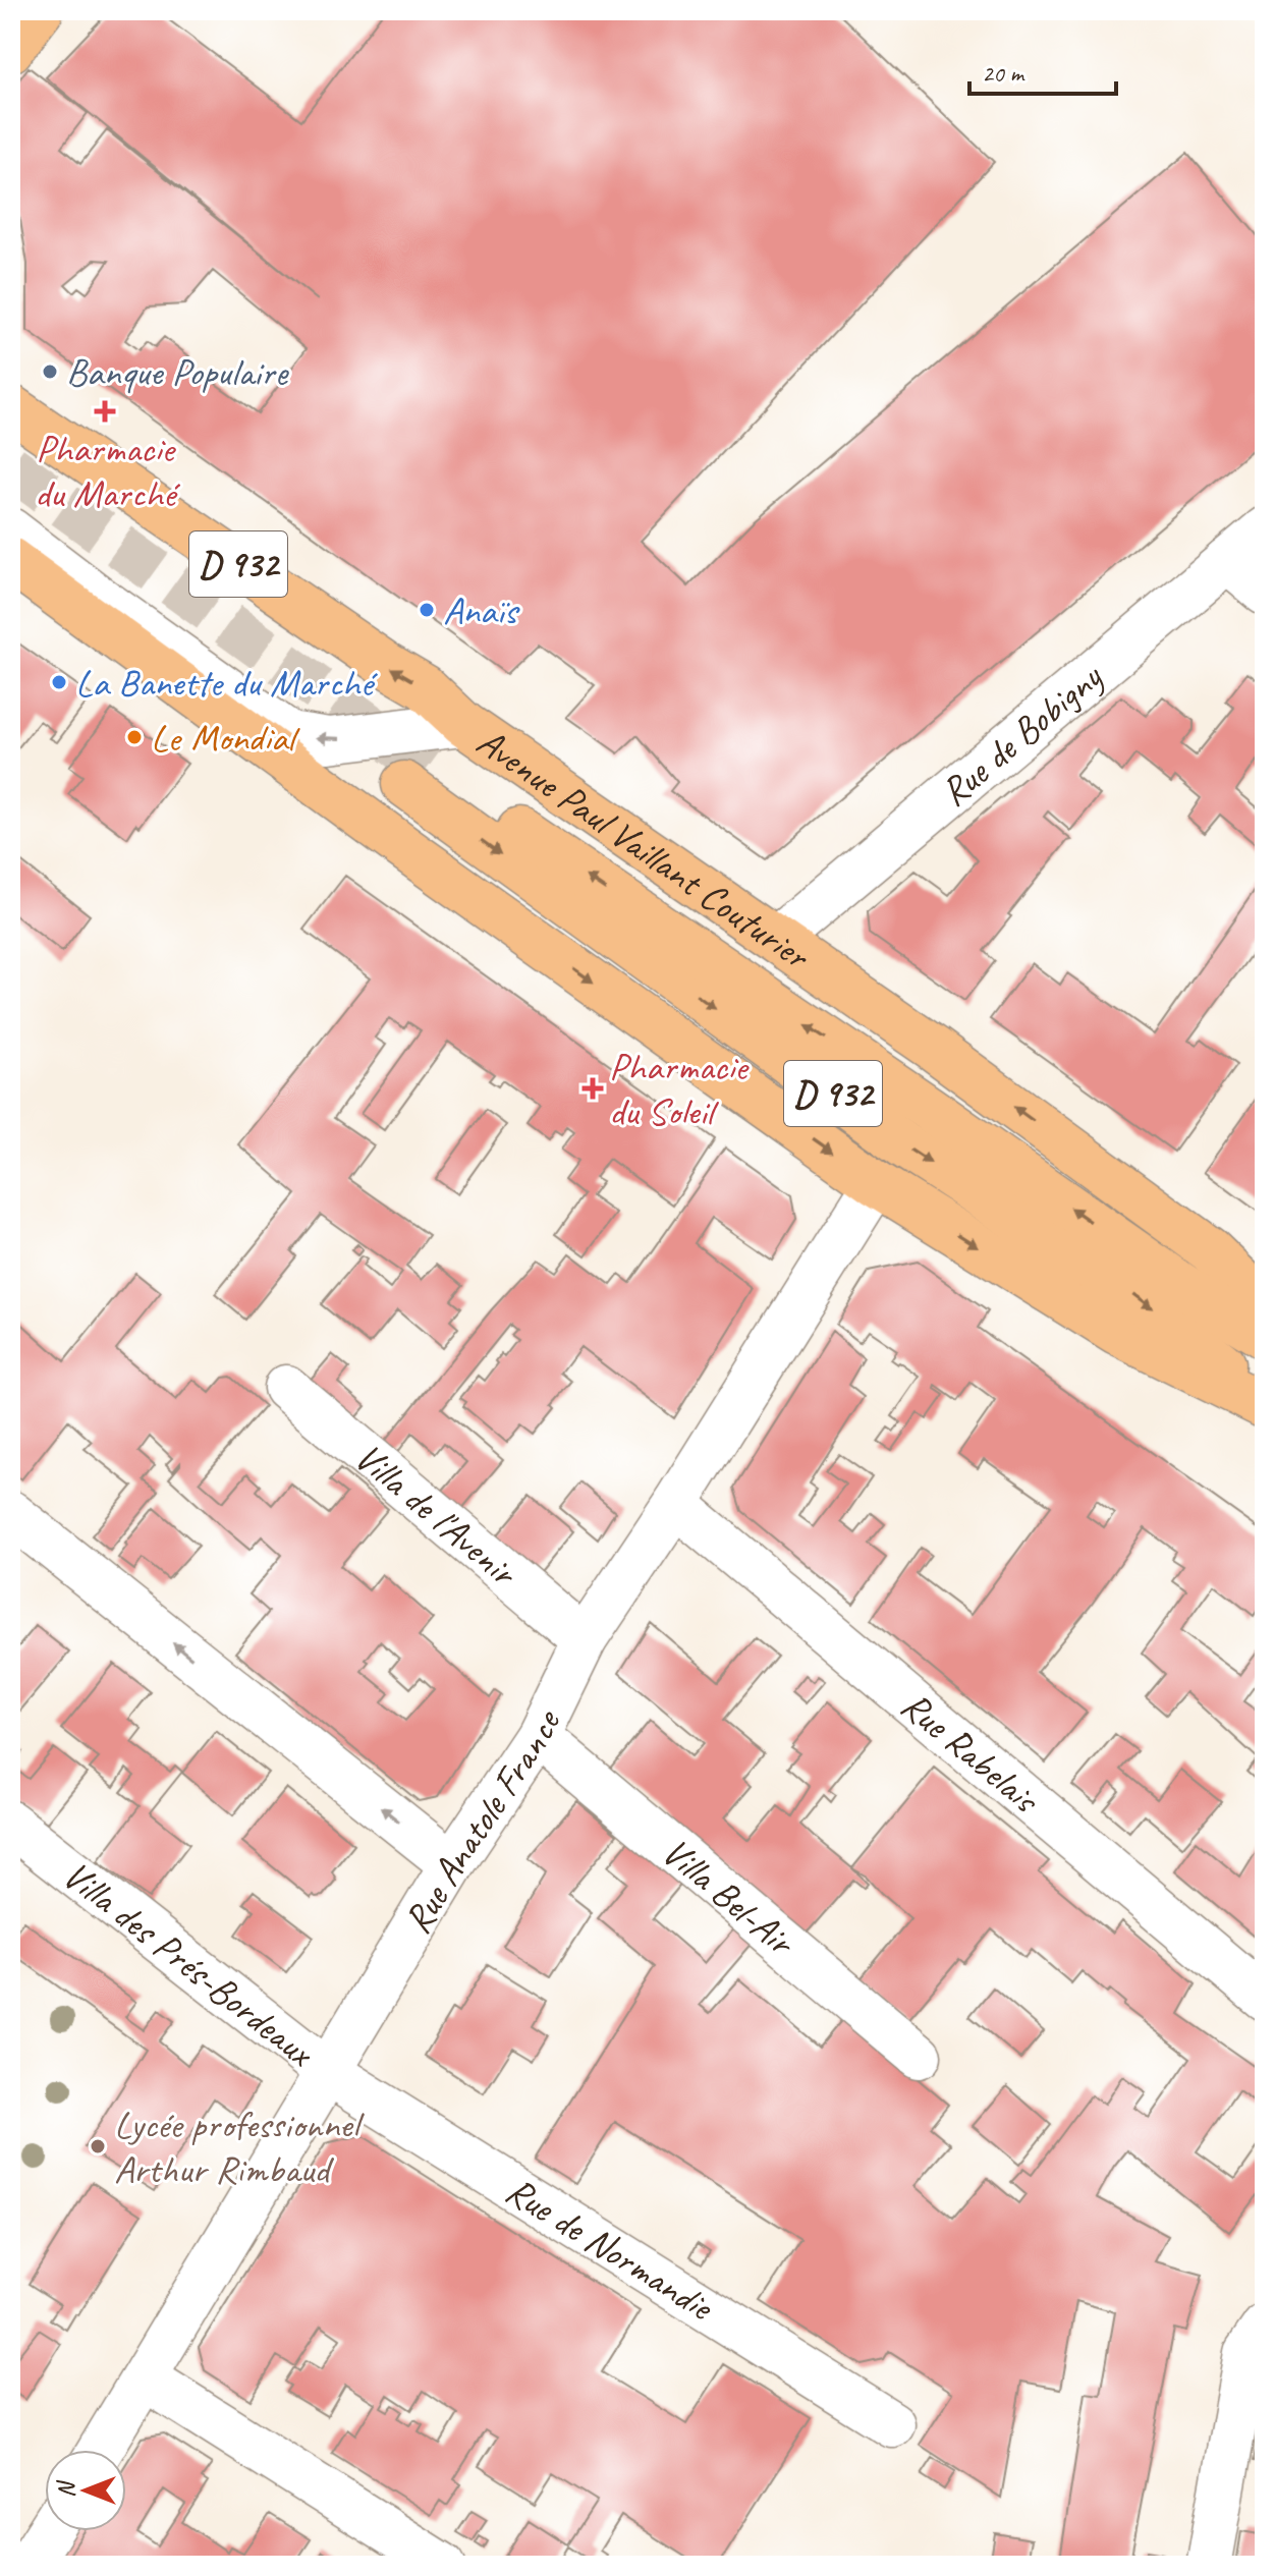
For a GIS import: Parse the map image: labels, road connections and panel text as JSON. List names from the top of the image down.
{
  "streets": {
    "main road": ["D 932", "Avenue Paul Vaillant Couturier"],
    "street": [
      "Rue de Bobigny",
      "Villa de l'Avenir",
      "Rue Rabelais",
      "Rue Anatole France",
      "Villa Bel-Air",
      "Villa des Prés-Bordeaux",
      "Rue de Normandie"
    ]
  },
  "crossings": [
    ["D 932", "Rue Anatole France"],
    ["Rue de Bobigny", "Avenue Paul Vaillant Couturier"],
    ["Villa de l'Avenir", "Rue Anatole France"],
    ["Rue Rabelais", "Rue Anatole France"],
    ["Rue Anatole France", "Villa Bel-Air"],
    ["Rue Anatole France", "Villa des Prés-Bordeaux"],
    ["Rue Anatole France", "Rue de Normandie"],
    ["Villa des Prés-Bordeaux", "Rue de Normandie"]
  ],
  "places": {
    "other": [
      "Banque Populaire",
      "Anaïs",
      "La Banette du Marché",
      "Le Mondial",
      "Lycée professionnel Arthur Rimbaud"
    ],
    "health": ["Pharmacie du Marché", "Pharmacie du Soleil"]
  },
  "scale_bar": "20 m",
  "north": "left"
}
